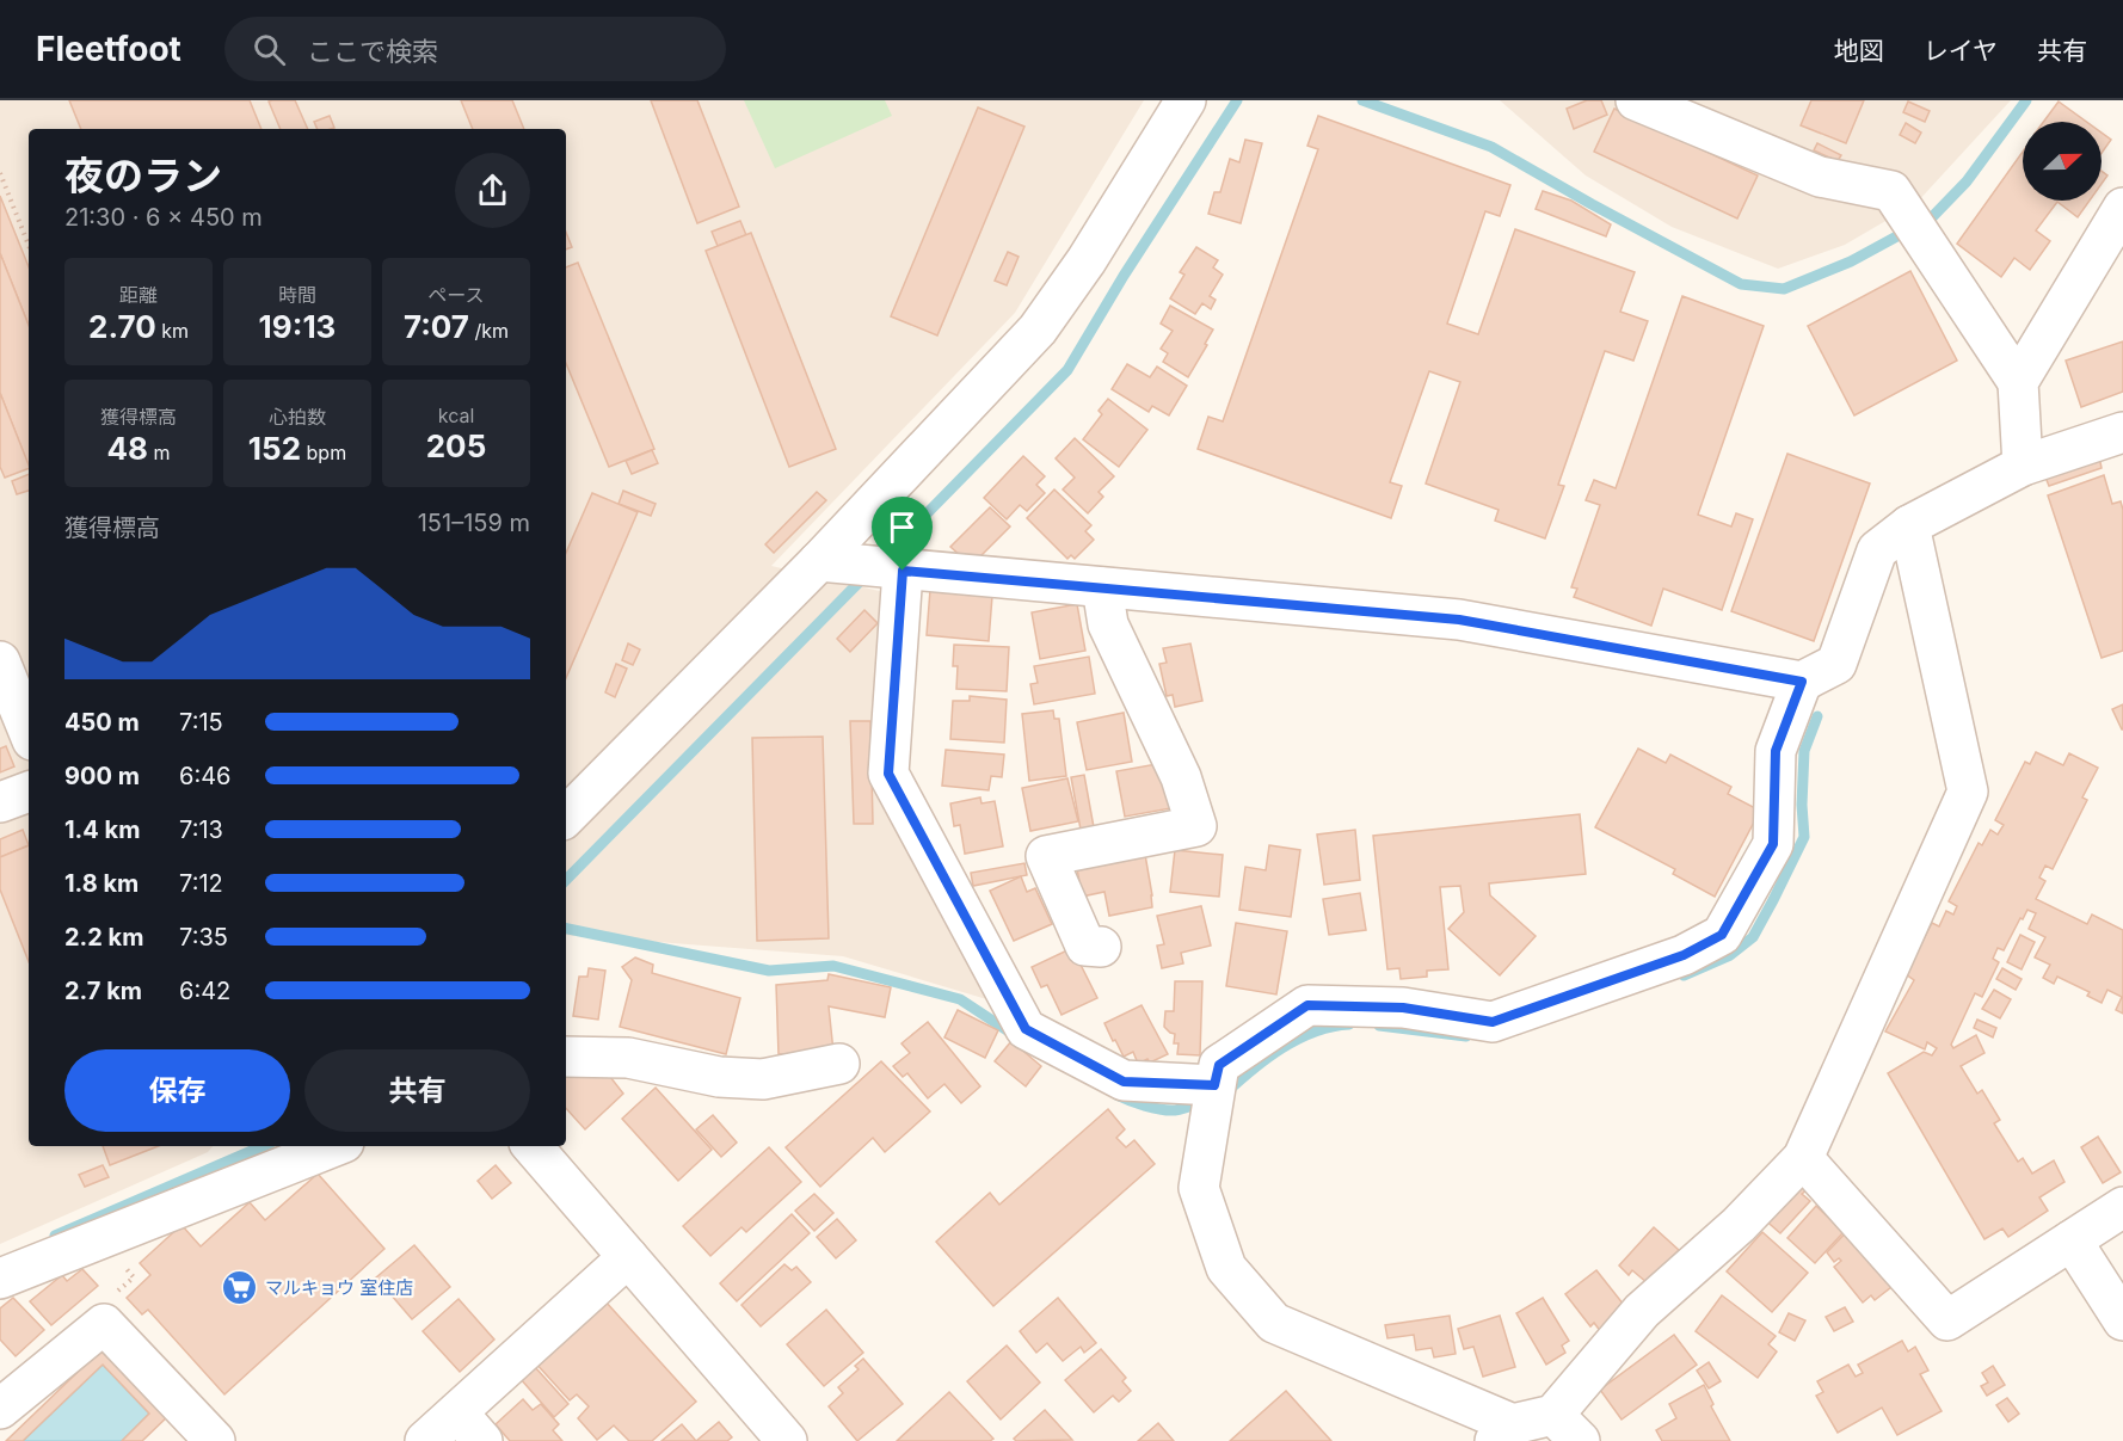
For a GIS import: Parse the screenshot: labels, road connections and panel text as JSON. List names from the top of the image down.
{
  "places": {
    "supermarket": ["マルキョウ 室住店"]
  },
  "north": "right",
  "page": {
    "header": "Fleetfoot",
    "search": "ここで検索",
    "nav": ["地図", "レイヤ", "共有"],
    "heading": ["夜のラン", "21:30 · 6 × 450 m"],
    "stats": [
      ["距離", "2.70 km"],
      ["時間", "19:13"],
      ["ペース", "7:07 /km"],
      ["獲得標高", "48 m"],
      ["心拍数", "152 bpm"],
      ["kcal", "205"]
    ],
    "chart": ["獲得標高", "151–159 m"],
    "list": [
      {
        "name": "450 m",
        "note": "7:15"
      },
      {
        "name": "900 m",
        "note": "6:46"
      },
      {
        "name": "1.4 km",
        "note": "7:13"
      },
      {
        "name": "1.8 km",
        "note": "7:12"
      },
      {
        "name": "2.2 km",
        "note": "7:35"
      },
      {
        "name": "2.7 km",
        "note": "6:42"
      }
    ],
    "buttons": ["保存", "共有"]
  }
}
